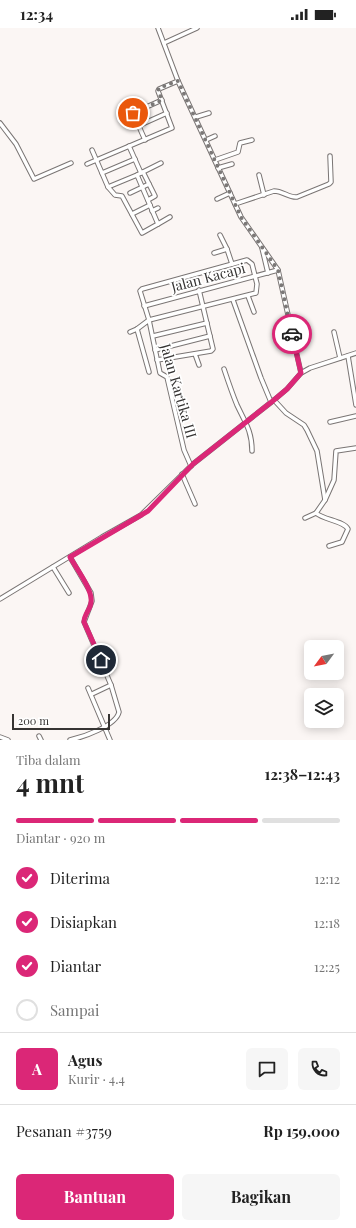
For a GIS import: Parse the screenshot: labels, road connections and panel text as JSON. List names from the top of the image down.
{
  "streets": {
    "street": ["Jalan Kacapi", "Jalan Kartika III"]
  },
  "crossings": [
    ["Jalan Kacapi", "Jalan Kartika III"]
  ],
  "scale_bar": "200 m",
  "north": "bottom left",
  "page": {
    "status": "12:34",
    "scale": "200 m",
    "heading": ["4 mnt", "Tiba dalam", "12:38–12:43"],
    "panel": [
      "Agus",
      "Kurir · 4.4",
      "Pesanan #3759",
      "Rp 159,000"
    ],
    "bar": "Diantar · 920 m",
    "list": [
      ["Diterima", "12:12"],
      ["Disiapkan", "12:18"],
      ["Diantar", "12:25"],
      "Sampai"
    ],
    "round": "A",
    "buttons": ["Bantuan", "Bagikan"]
  }
}
